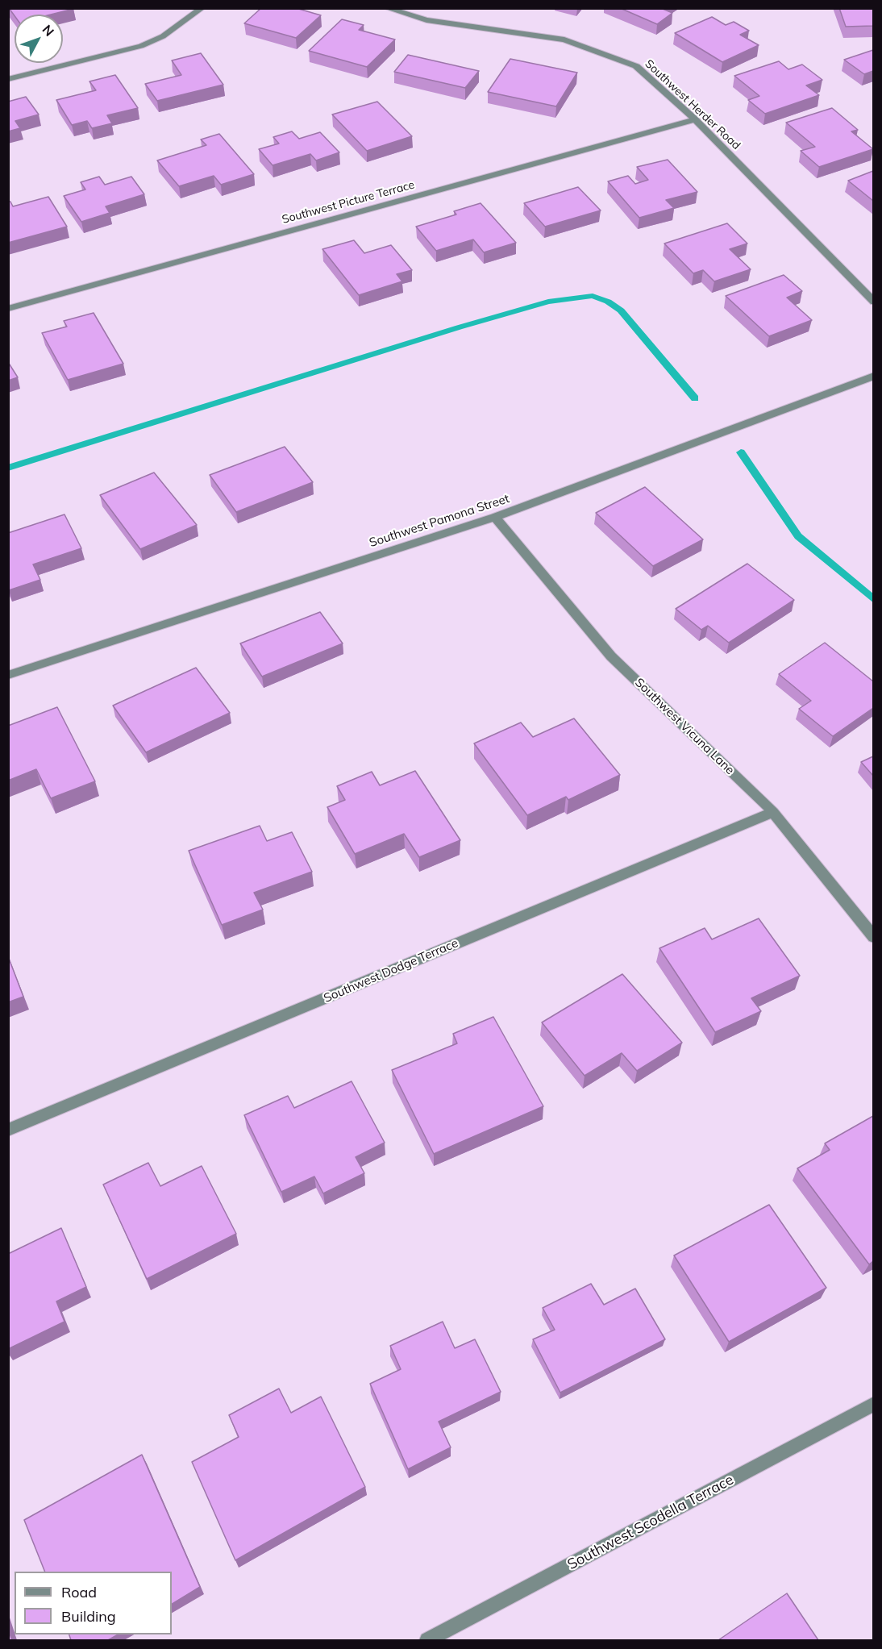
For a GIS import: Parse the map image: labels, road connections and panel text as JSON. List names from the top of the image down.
{
  "streets": {
    "street": [
      "Southwest Herder Road",
      "Southwest Picture Terrace",
      "Southwest Pamona Street",
      "Southwest Vicuna Lane",
      "Southwest Dodge Terrace",
      "Southwest Scodella Terrace"
    ]
  },
  "crossings": [
    ["Southwest Herder Road", "Southwest Picture Terrace"],
    ["Southwest Pamona Street", "Southwest Vicuna Lane"],
    ["Southwest Vicuna Lane", "Southwest Dodge Terrace"]
  ],
  "legend": ["Road", "Building"],
  "north": "top right"
}
